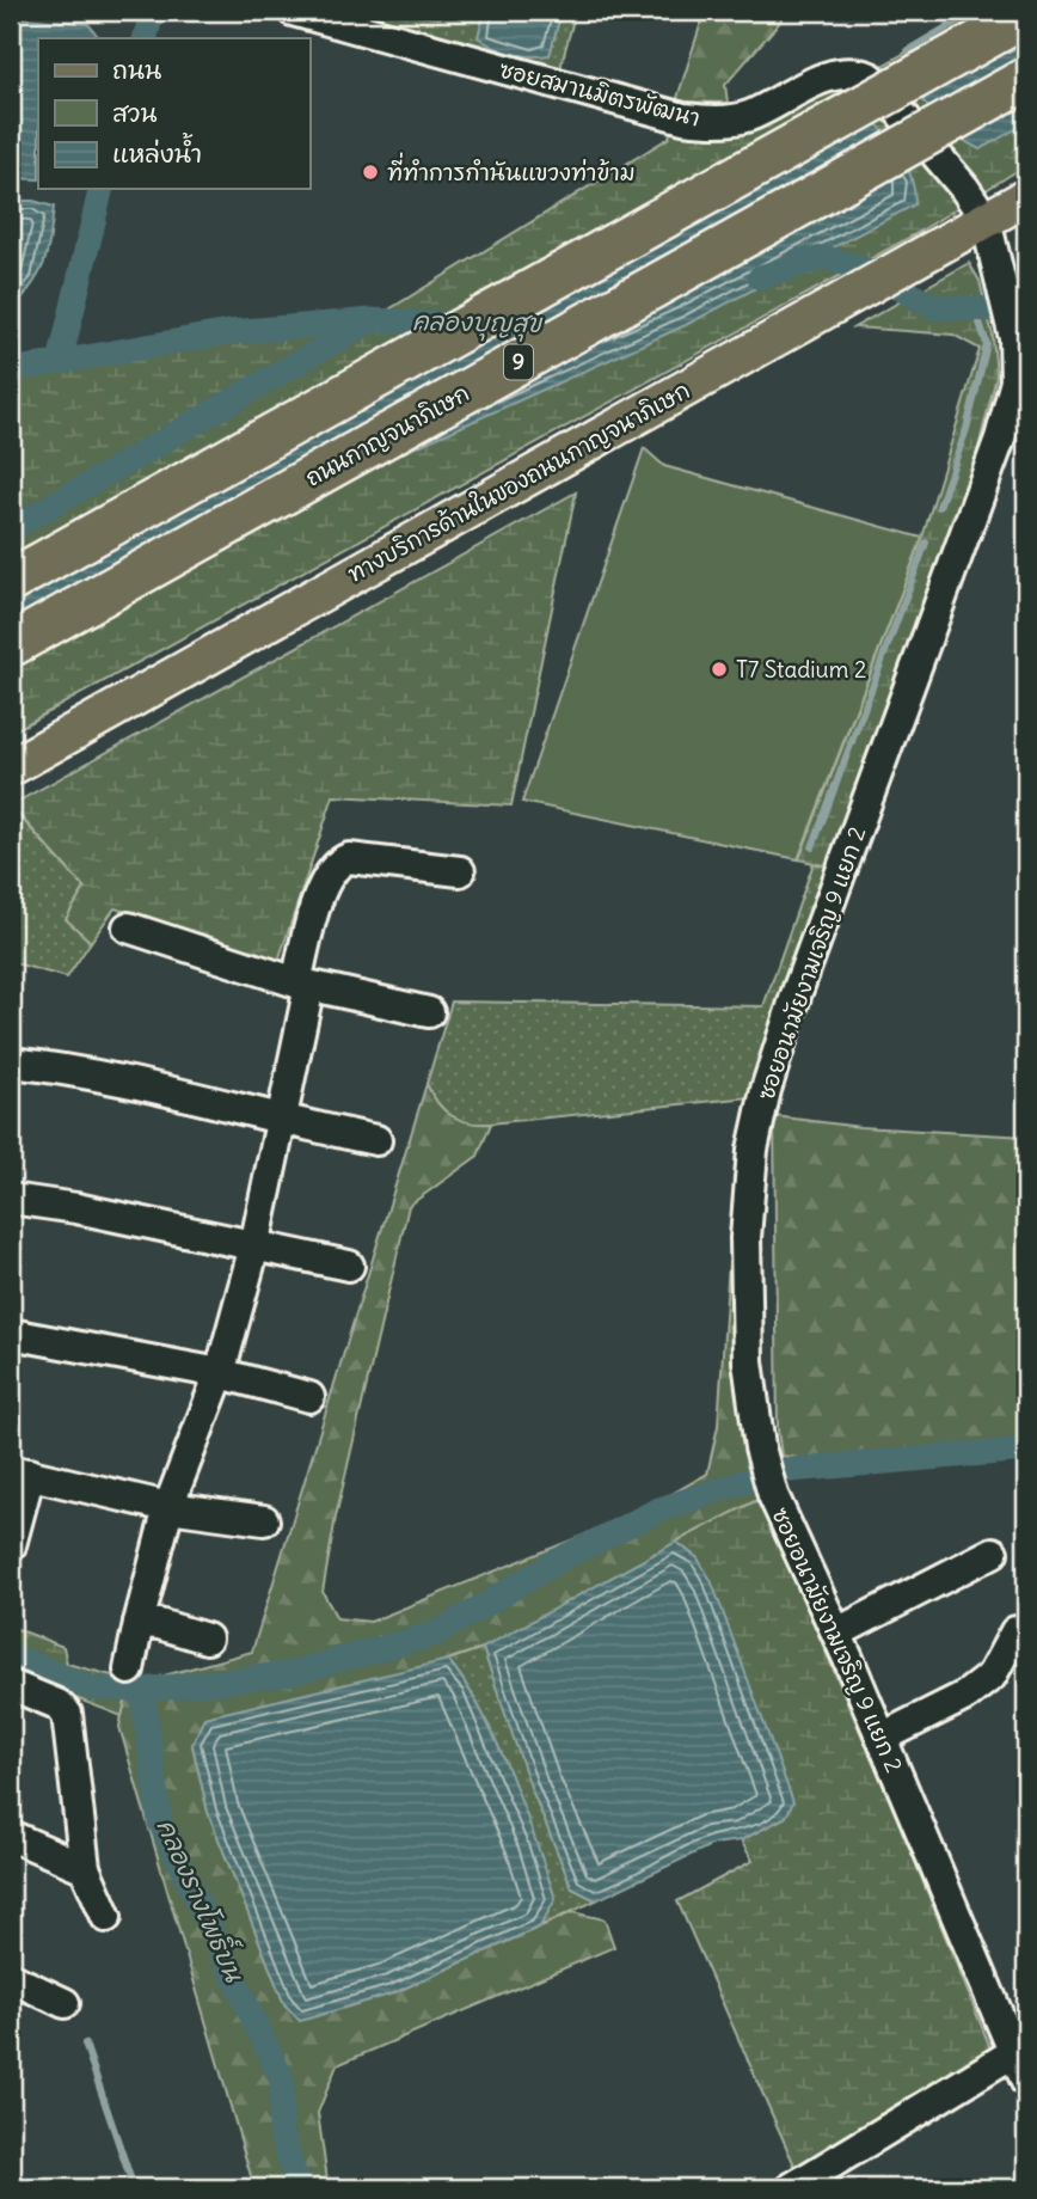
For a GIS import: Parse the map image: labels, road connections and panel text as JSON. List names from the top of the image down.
{
  "streets": {
    "highway": ["9", "ถนนกาญจนาภิเษก"],
    "main road": ["ทางบริการด้านในของถนนกาญจนาภิเษก"],
    "street": ["ซอยสมานมิตรพัฒนา", "ซอยอนามัยงามเจริญ 9 แยก 2"]
  },
  "crossings": [
    ["ซอยสมานมิตรพัฒนา", "ทางบริการด้านในของถนนกาญจนาภิเษก"],
    ["ซอยสมานมิตรพัฒนา", "ซอยอนามัยงามเจริญ 9 แยก 2"],
    ["ทางบริการด้านในของถนนกาญจนาภิเษก", "ซอยอนามัยงามเจริญ 9 แยก 2"]
  ],
  "water": ["คลองบุญสุข", "คลองรางโพธิ์บน"],
  "places": ["ที่ทำการกำนันแขวงท่าข้าม", "T7 Stadium 2"],
  "legend": ["ถนน", "สวน", "แหล่งน้ำ"]
}
